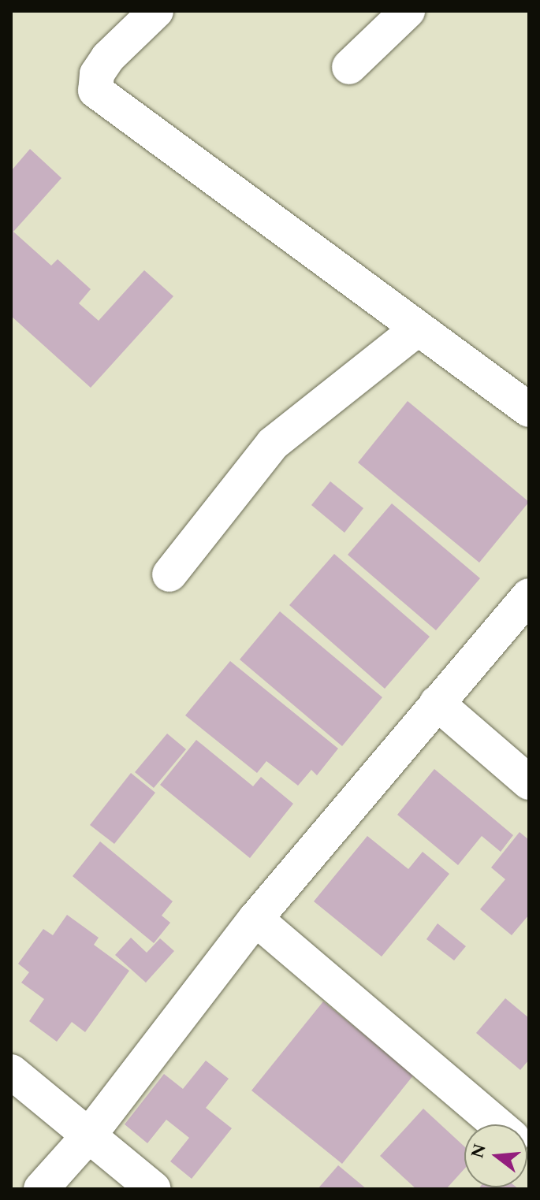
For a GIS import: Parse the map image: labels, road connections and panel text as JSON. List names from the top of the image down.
{
  "north": "left"
}
